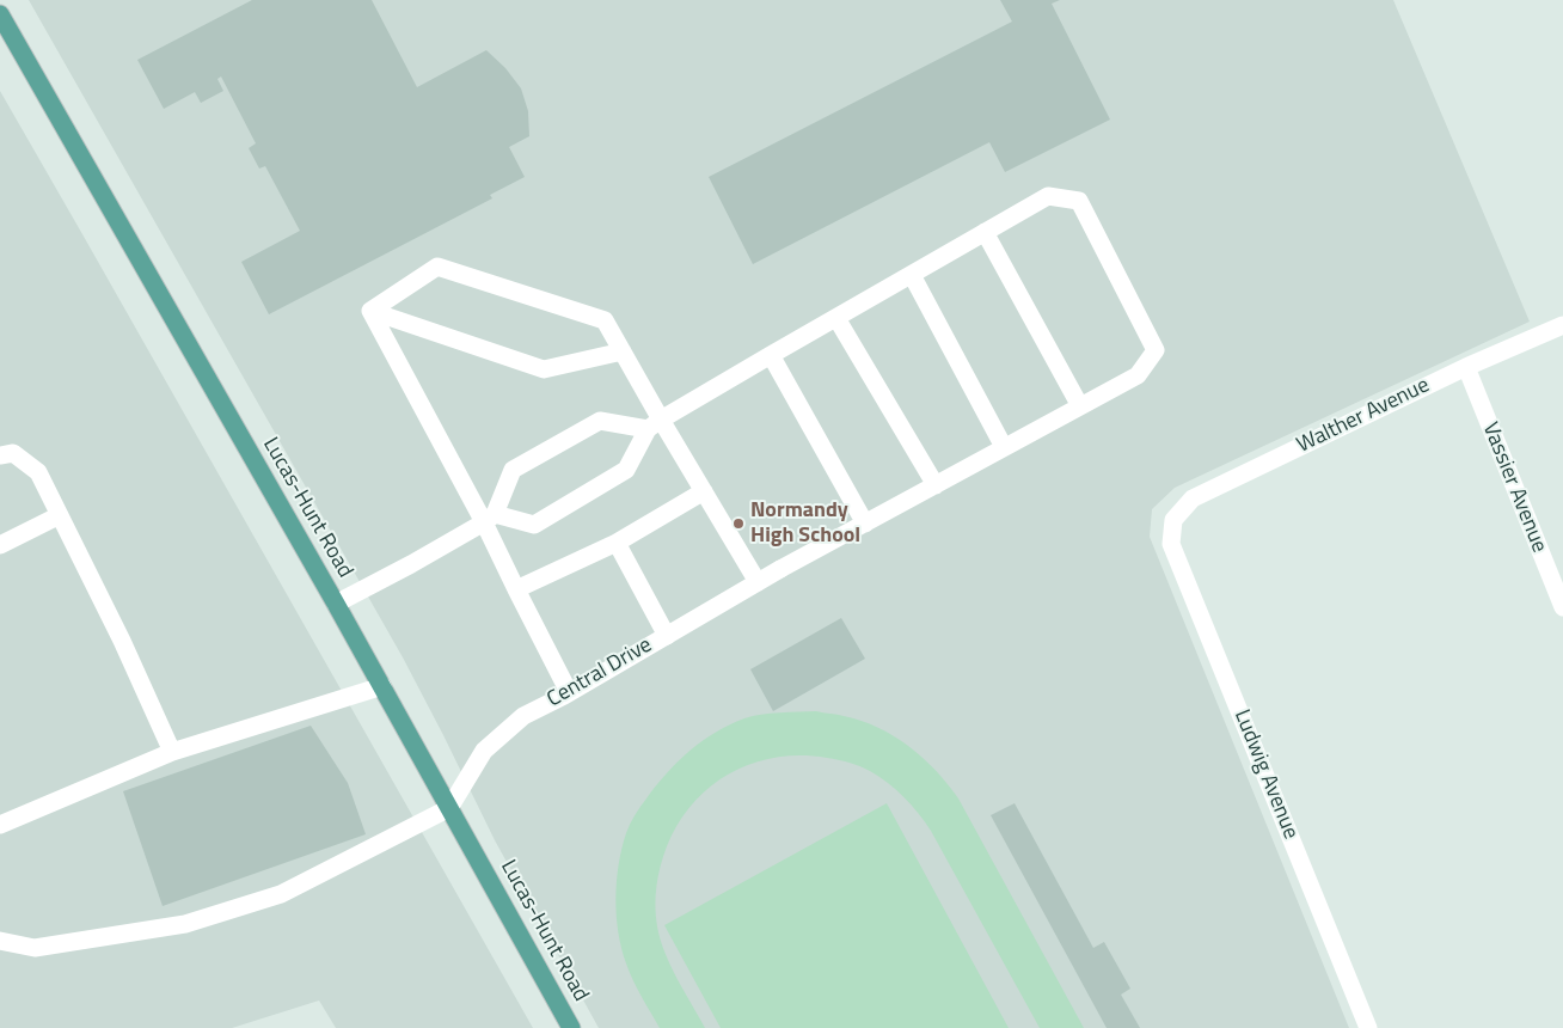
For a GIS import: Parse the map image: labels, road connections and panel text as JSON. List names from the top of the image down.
{
  "streets": {
    "main road": ["Lucas-Hunt Road"],
    "street": [
      "Walther Avenue",
      "Vassier Avenue",
      "Central Drive",
      "Ludwig Avenue"
    ]
  },
  "crossings": [
    ["Walther Avenue", "Vassier Avenue"],
    ["Walther Avenue", "Ludwig Avenue"],
    ["Lucas-Hunt Road", "Central Drive"]
  ],
  "places": ["Normandy High School"]
}
